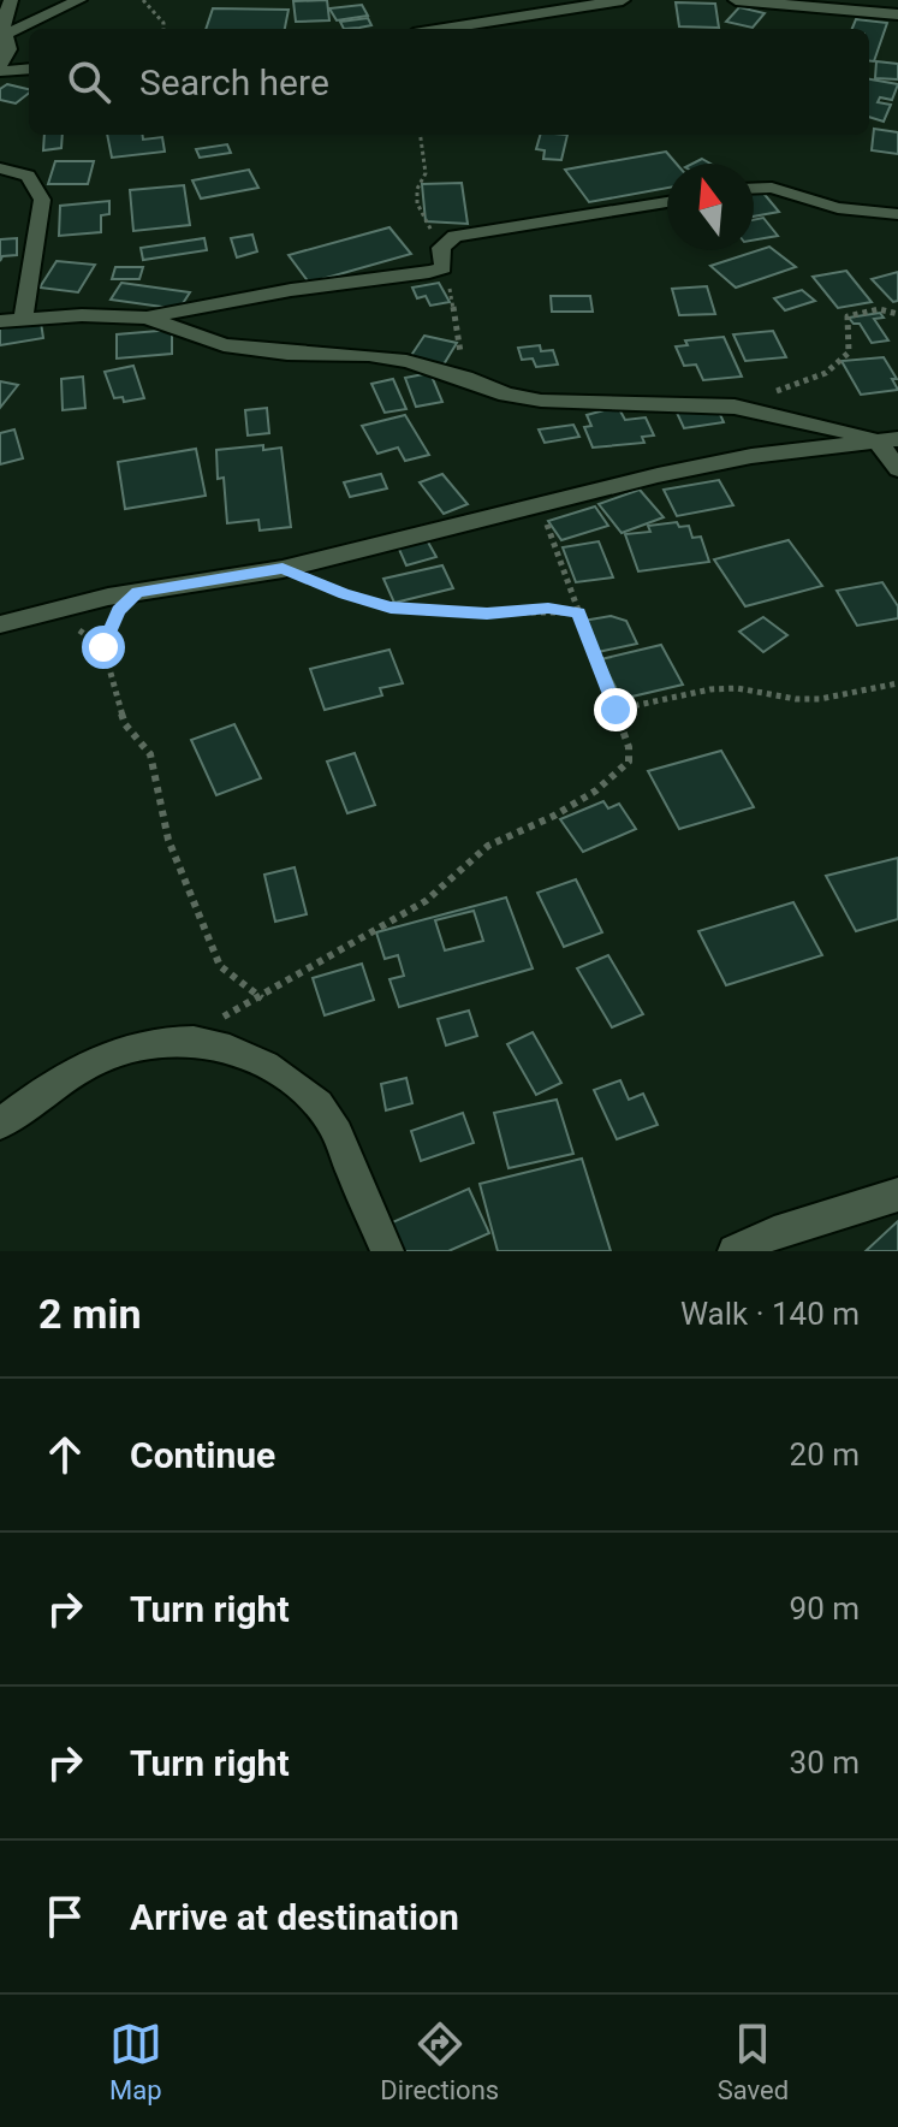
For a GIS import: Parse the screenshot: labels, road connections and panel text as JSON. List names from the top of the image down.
{
  "north": "top",
  "page": {
    "search": "Search here",
    "heading": ["2 min", "Walk · 140 m"],
    "list": [
      ["Continue", "20 m"],
      ["Turn right", "90 m"],
      ["Turn right", "30 m"],
      "Arrive at destination"
    ],
    "nav": ["Map", "Directions", "Saved"]
  }
}
